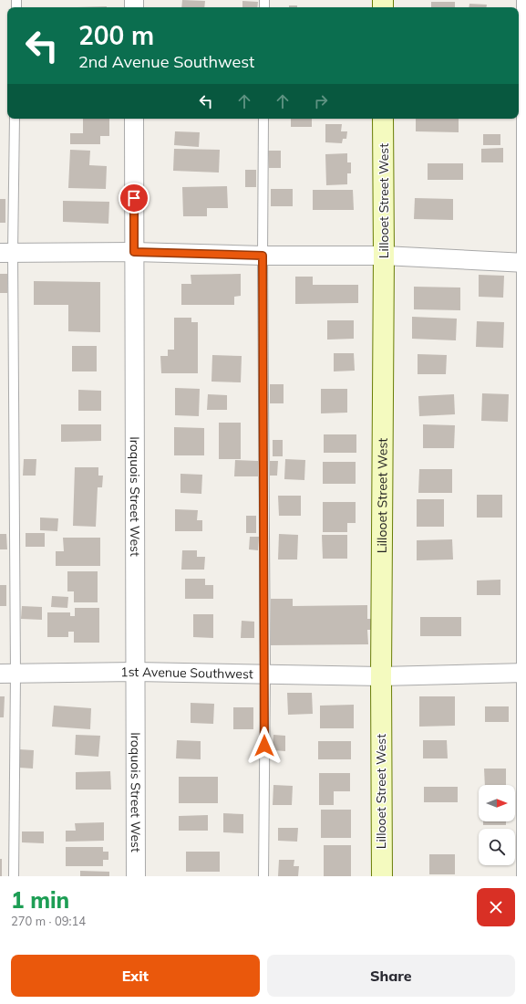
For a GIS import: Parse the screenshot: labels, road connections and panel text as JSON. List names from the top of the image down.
{
  "streets": {
    "street": ["Lillooet Street West", "Iroquois Street West", "1st Avenue Southwest"]
  },
  "crossings": [
    ["Lillooet Street West", "1st Avenue Southwest"],
    ["Iroquois Street West", "1st Avenue Southwest"]
  ],
  "north": "right",
  "page": {
    "turn": ["200 m", "2nd Avenue Southwest"],
    "heading": ["1 min", "270 m · 09:14"],
    "buttons": ["Exit", "Share"]
  }
}
